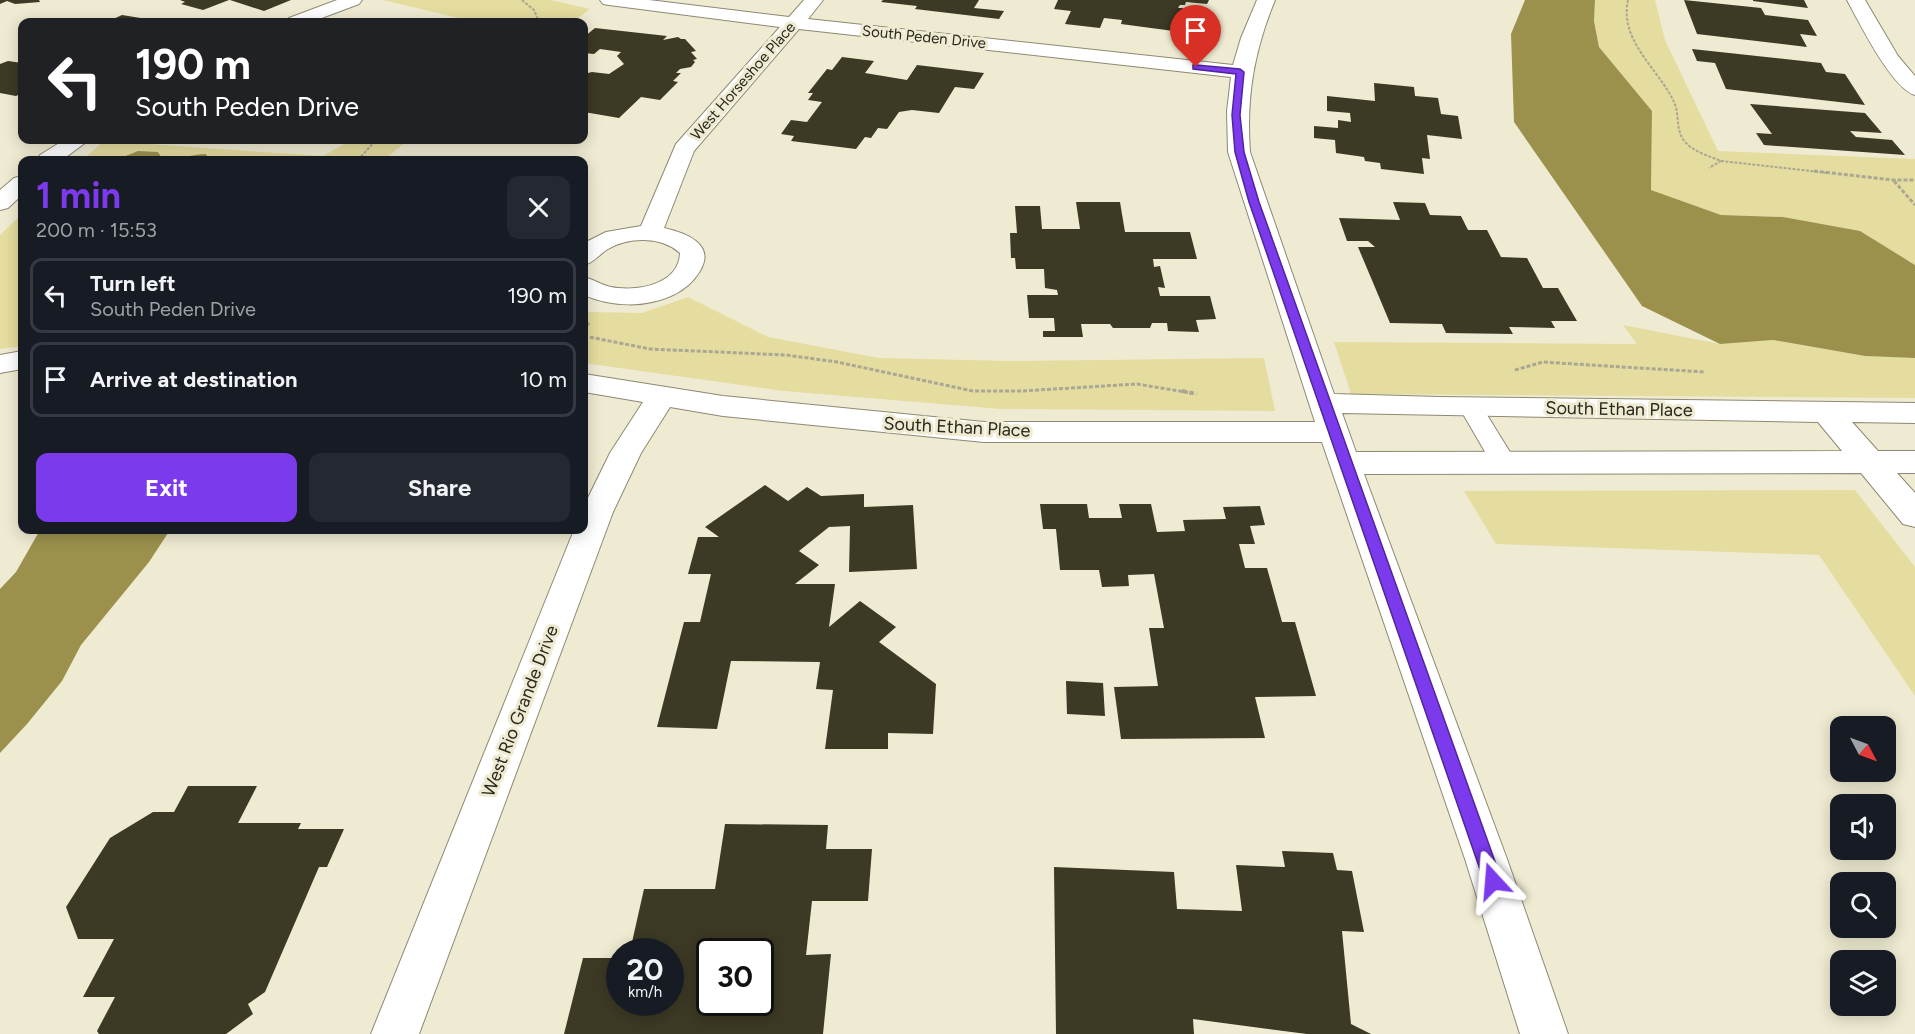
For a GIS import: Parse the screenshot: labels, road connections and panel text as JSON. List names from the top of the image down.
{
  "streets": {
    "street": [
      "South Peden Drive",
      "West Horseshoe Place",
      "South Ethan Place",
      "West Rio Grande Drive"
    ]
  },
  "crossings": [
    ["South Peden Drive", "West Horseshoe Place"],
    ["South Ethan Place", "West Rio Grande Drive"]
  ],
  "north": "bottom right",
  "page": {
    "turn": ["190 m", "South Peden Drive"],
    "heading": ["1 min", "200 m · 15:53"],
    "list": [
      {
        "name": "Turn left",
        "note": "South Peden Drive",
        "value": "190 m"
      },
      {
        "name": "Arrive at destination",
        "value": "10 m"
      }
    ],
    "buttons": ["Exit", "Share"],
    "speed": "20 km/h",
    "limit": "30"
  }
}
